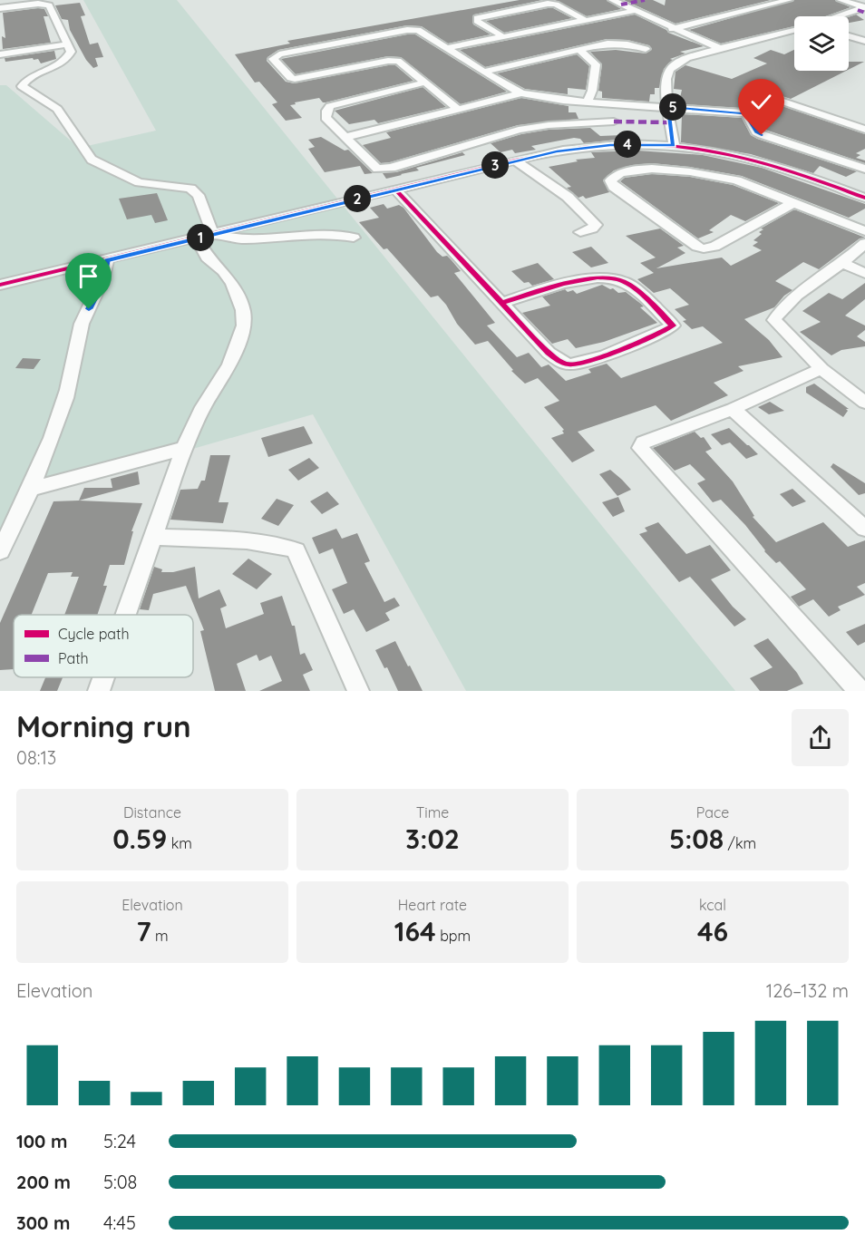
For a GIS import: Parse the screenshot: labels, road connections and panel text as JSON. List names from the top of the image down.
{
  "legend": ["Cycle path", "Path"],
  "page": {
    "pins": [
      "5",
      "4",
      "3",
      "2",
      "1"
    ],
    "heading": ["Morning run", "08:13"],
    "stats": [
      ["Distance", "0.59 km"],
      ["Time", "3:02"],
      ["Pace", "5:08 /km"],
      ["Elevation", "7 m"],
      ["Heart rate", "164 bpm"],
      ["kcal", "46"]
    ],
    "chart": ["Elevation", "126–132 m"],
    "list": [
      {
        "name": "100 m",
        "note": "5:24"
      },
      {
        "name": "200 m",
        "note": "5:08"
      },
      {
        "name": "300 m",
        "note": "4:45"
      }
    ]
  }
}
